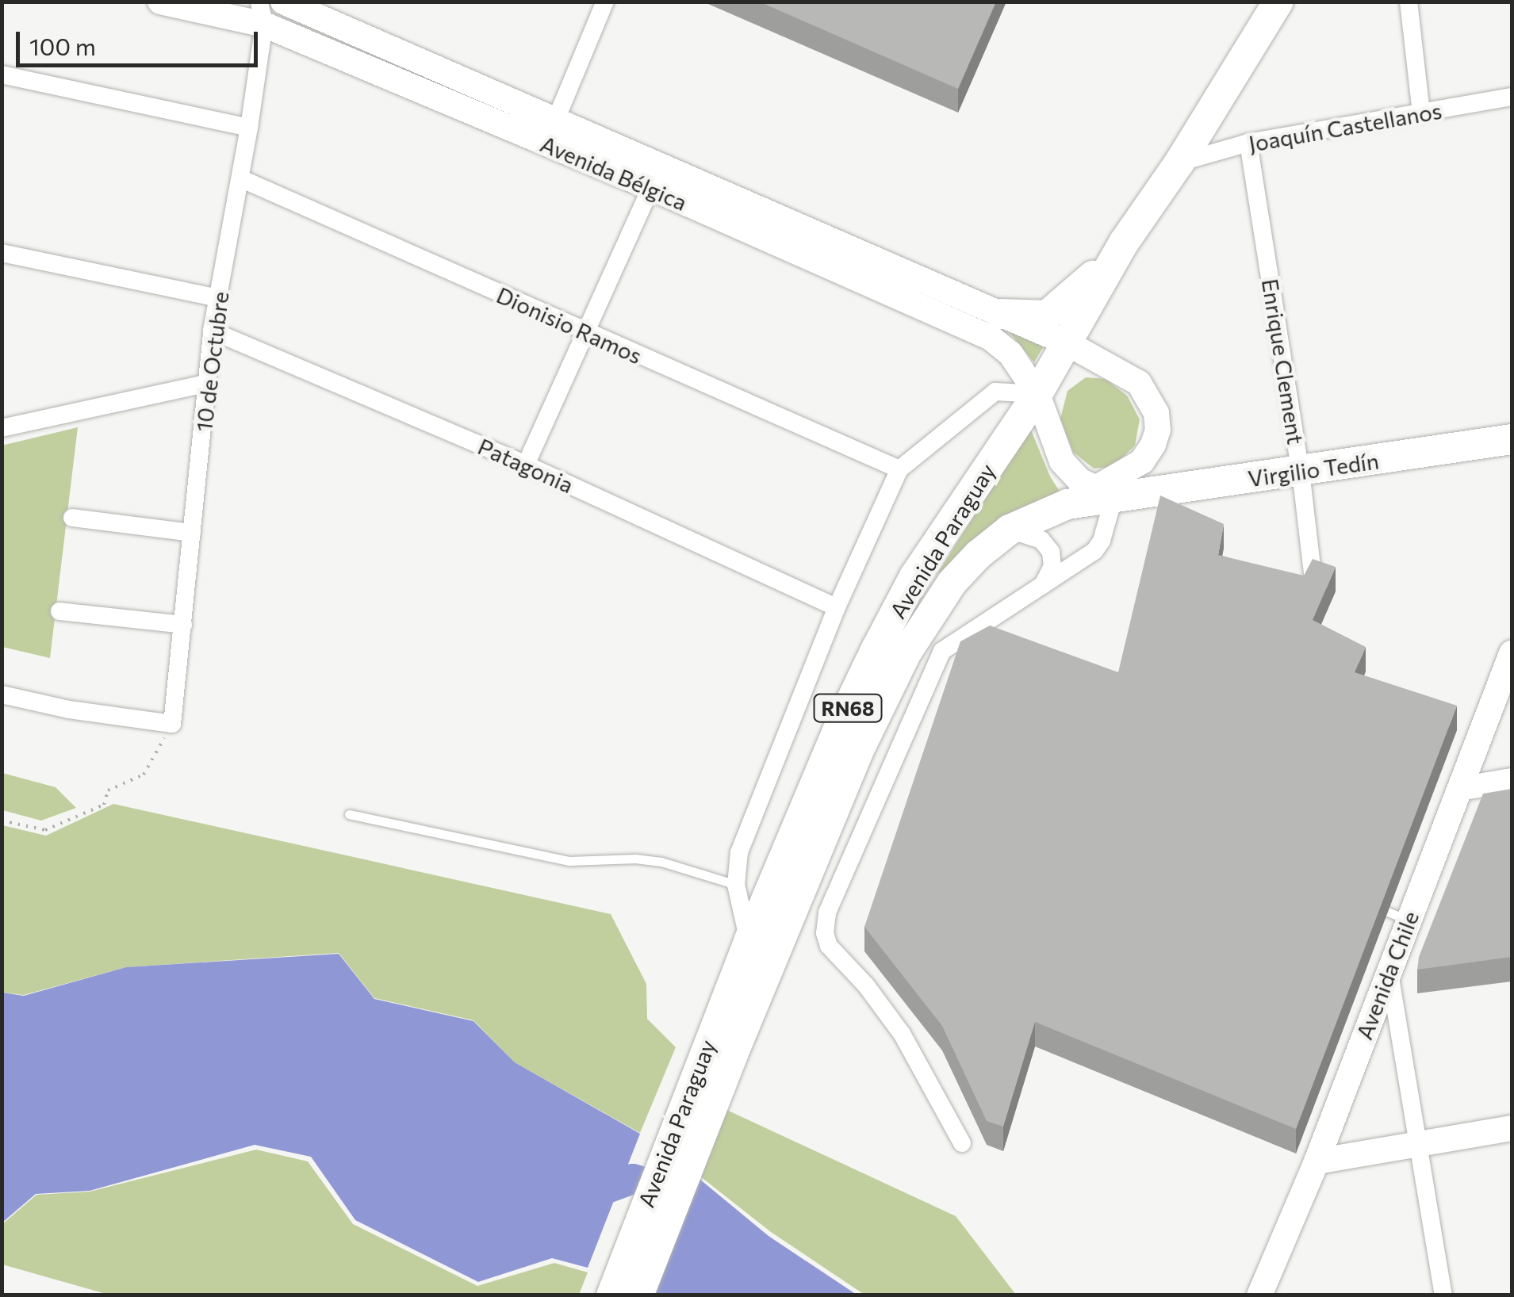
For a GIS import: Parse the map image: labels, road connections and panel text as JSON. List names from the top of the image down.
{
  "streets": {
    "main road": [
      "Avenida Bélgica",
      "Virgilio Tedín",
      "Avenida Paraguay",
      "RN68",
      "Avenida Chile"
    ],
    "street": [
      "Joaquín Castellanos",
      "Dionisio Ramos",
      "10 de Octubre",
      "Enrique Clement",
      "Patagonia"
    ]
  },
  "crossings": [
    ["Joaquín Castellanos", "Enrique Clement"],
    ["Joaquín Castellanos", "Avenida Paraguay"],
    ["Avenida Bélgica", "10 de Octubre"],
    ["Avenida Bélgica", "Virgilio Tedín"],
    ["Avenida Bélgica", "Avenida Paraguay"],
    ["Dionisio Ramos", "10 de Octubre"],
    ["10 de Octubre", "Patagonia"],
    ["Enrique Clement", "Virgilio Tedín"],
    ["Virgilio Tedín", "Avenida Paraguay"]
  ],
  "scale_bar": "100 m"
}
